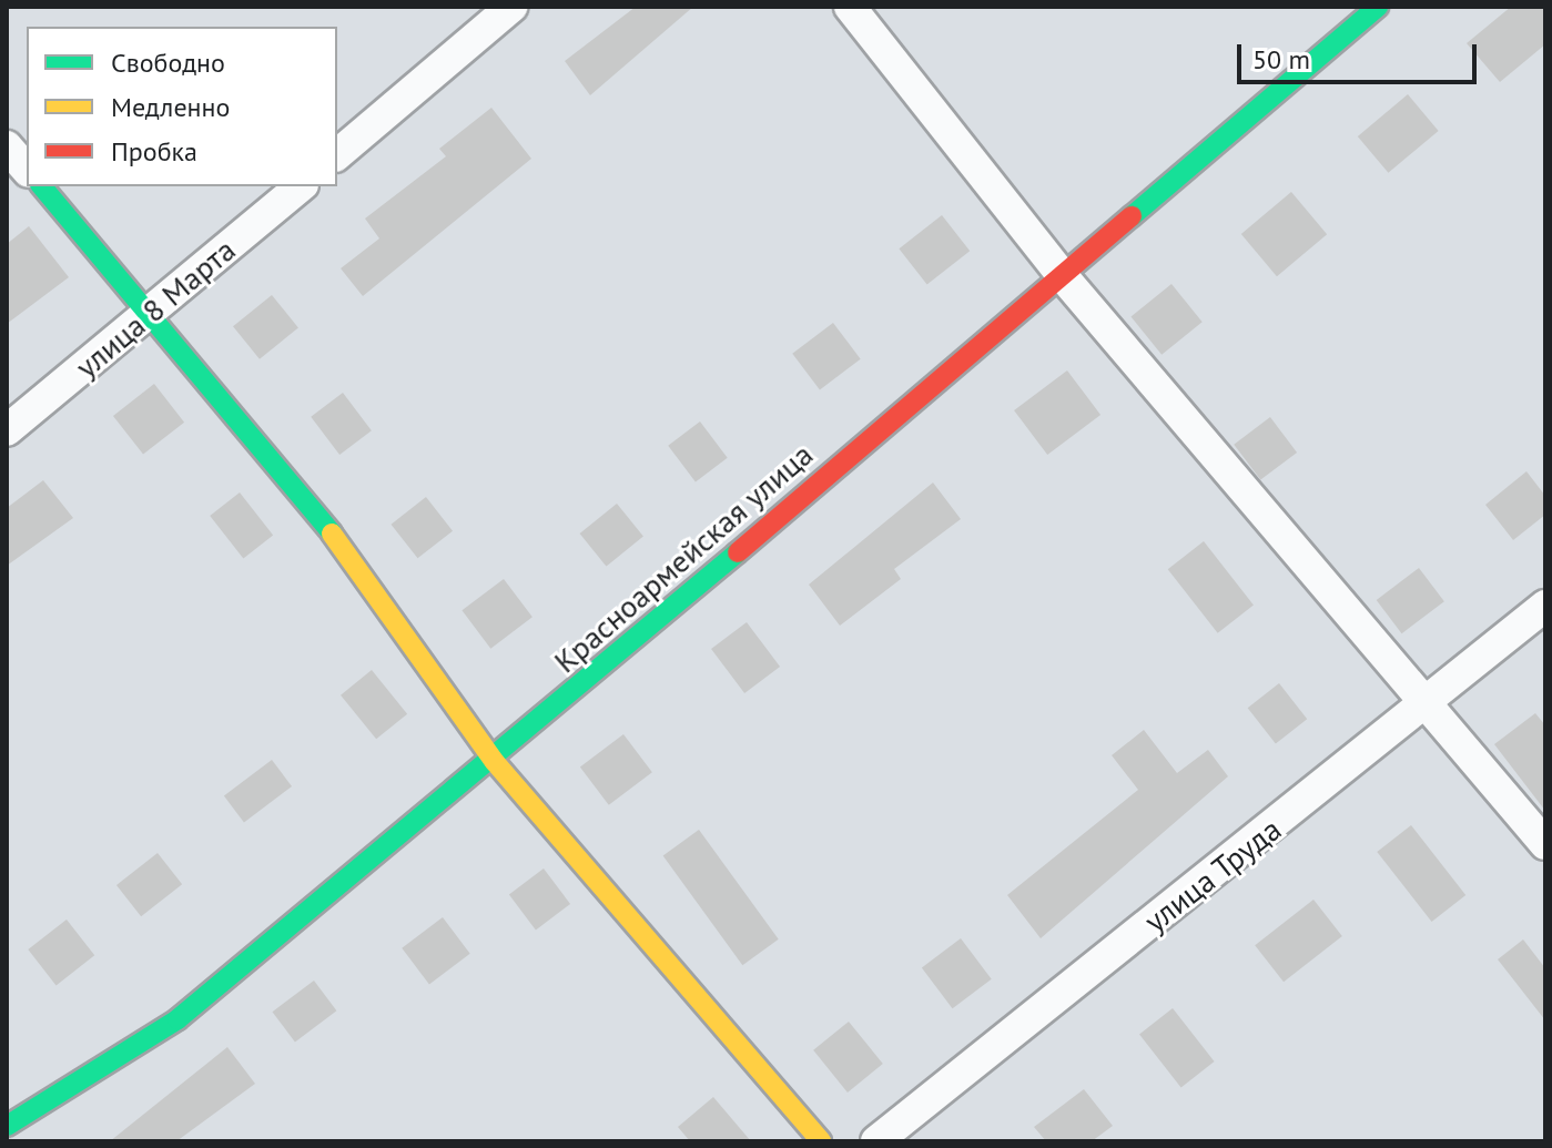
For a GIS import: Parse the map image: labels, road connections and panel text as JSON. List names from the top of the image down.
{
  "streets": {
    "street": ["улица 8 Марта", "Красноармейская улица", "улица Труда"]
  },
  "legend": ["Свободно", "Медленно", "Пробка"],
  "scale_bar": "50 m"
}
